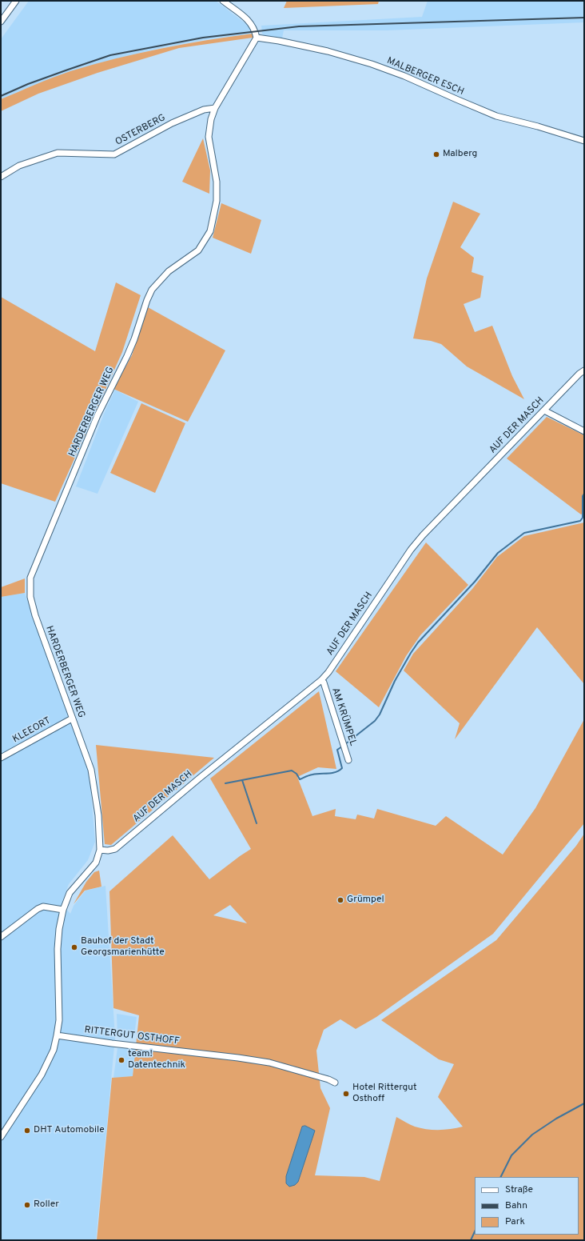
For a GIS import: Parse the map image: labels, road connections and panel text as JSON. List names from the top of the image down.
{
  "streets": {
    "street": [
      "MALBERGER ESCH",
      "OSTERBERG",
      "HARDERBERGER WEG",
      "AUF DER MASCH",
      "AM KRÜMPEL",
      "KLEEORT",
      "RITTERGUT OSTHOFF"
    ]
  },
  "crossings": [
    ["MALBERGER ESCH", "HARDERBERGER WEG"],
    ["OSTERBERG", "HARDERBERGER WEG"],
    ["HARDERBERGER WEG", "AUF DER MASCH"],
    ["HARDERBERGER WEG", "KLEEORT"],
    ["AUF DER MASCH", "AM KRÜMPEL"]
  ],
  "places": [
    "Malberg",
    "Grümpel",
    "Bauhof der Stadt Georgsmarienhütte",
    "team! Datentechnik",
    "Hotel Rittergut Osthoff",
    "DHT Automobile",
    "Roller"
  ],
  "legend": ["Straße", "Bahn", "Park"]
}
